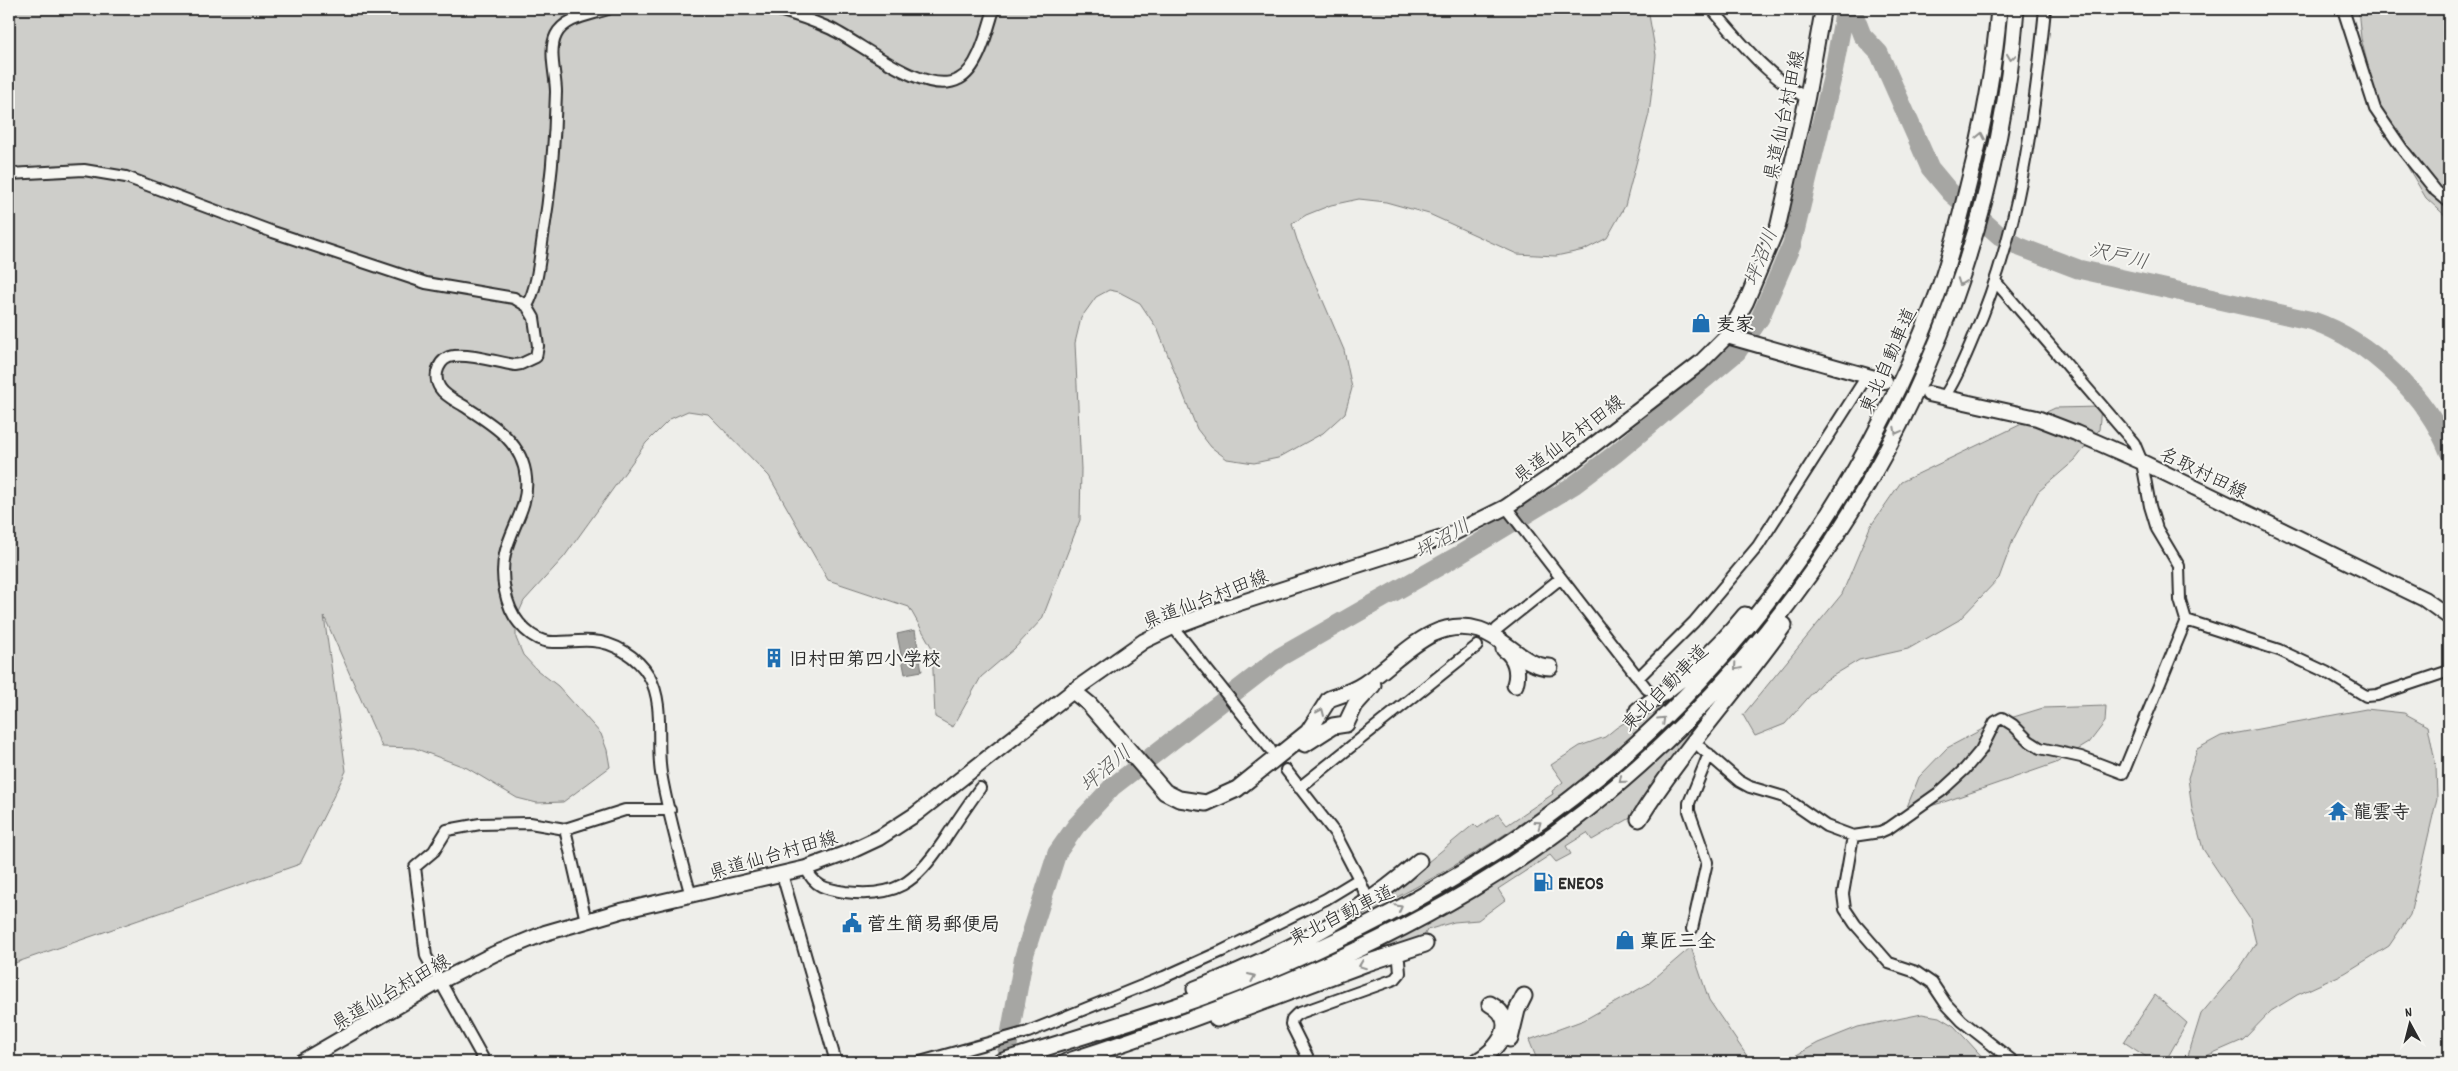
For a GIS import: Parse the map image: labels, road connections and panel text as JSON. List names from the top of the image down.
{
  "streets": {
    "highway": ["東北自動車道"],
    "main road": ["県道仙台村田線", "名取村田線"]
  },
  "water": ["沢戸川", "坪沼川"],
  "places": {
    "shop": ["麦家", "菓匠三全"],
    "building": ["旧村田第四小学校"],
    "temple": ["龍雲寺"],
    "fuel station": ["ENEOS"],
    "public building": ["菅生簡易郵便局"]
  },
  "north": "top"
}
